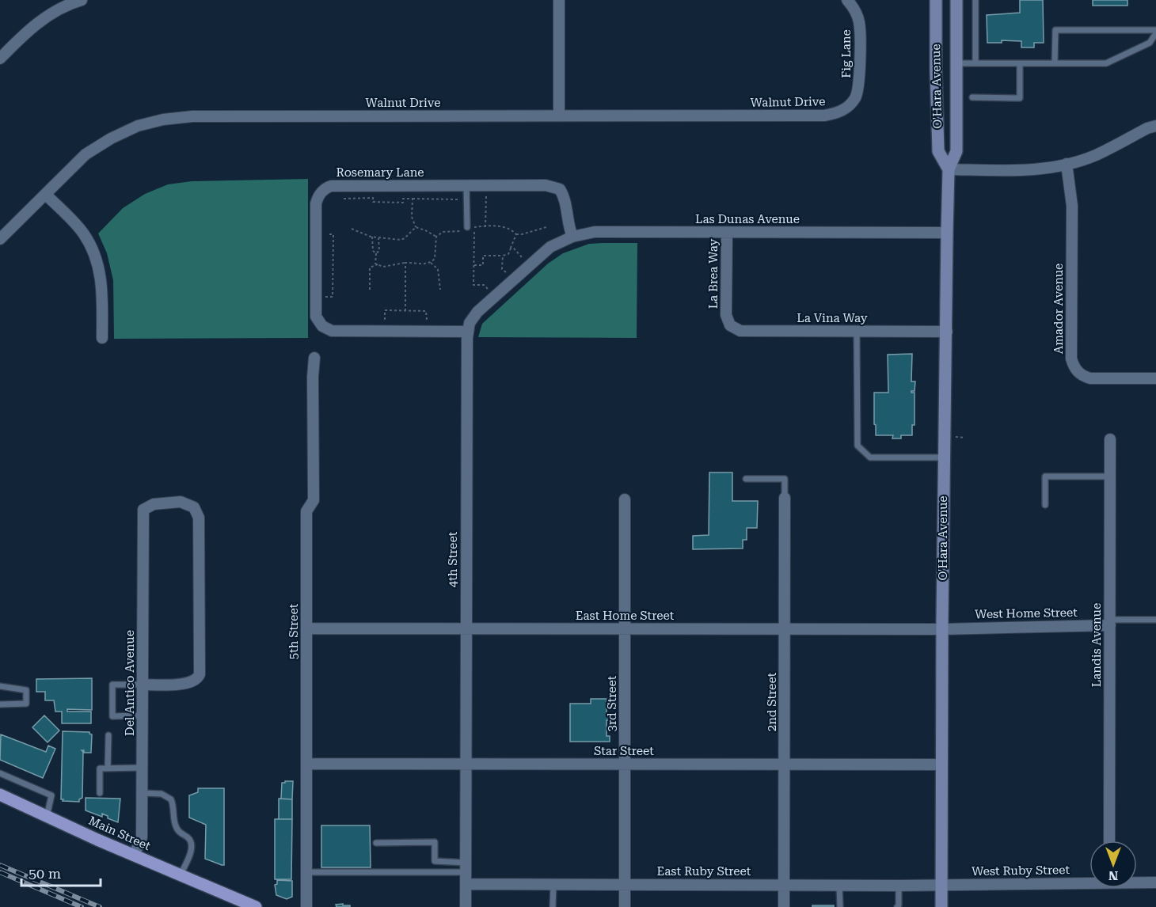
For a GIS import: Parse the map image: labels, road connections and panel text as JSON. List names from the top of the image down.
{
  "streets": {
    "main road": ["O'Hara Avenue", "Main Street"],
    "street": [
      "Fig Lane",
      "Walnut Drive",
      "Rosemary Lane",
      "Las Dunas Avenue",
      "La Brea Way",
      "Amador Avenue",
      "La Vina Way",
      "4th Street",
      "West Home Street",
      "East Home Street",
      "5th Street",
      "Landis Avenue",
      "Del Antico Avenue",
      "2nd Street",
      "3rd Street",
      "Star Street",
      "West Ruby Street",
      "East Ruby Street"
    ]
  },
  "crossings": [
    ["Fig Lane", "Walnut Drive"],
    ["O'Hara Avenue", "Las Dunas Avenue"],
    ["O'Hara Avenue", "La Vina Way"],
    ["O'Hara Avenue", "West Home Street"],
    ["O'Hara Avenue", "East Home Street"],
    ["O'Hara Avenue", "Star Street"],
    ["O'Hara Avenue", "West Ruby Street"],
    ["O'Hara Avenue", "East Ruby Street"],
    ["Rosemary Lane", "Las Dunas Avenue"],
    ["Rosemary Lane", "4th Street"],
    ["Las Dunas Avenue", "La Brea Way"],
    ["Las Dunas Avenue", "4th Street"],
    ["La Brea Way", "La Vina Way"],
    ["4th Street", "East Home Street"],
    ["4th Street", "Star Street"],
    ["4th Street", "East Ruby Street"],
    ["West Home Street", "East Home Street"],
    ["West Home Street", "Landis Avenue"],
    ["East Home Street", "5th Street"],
    ["East Home Street", "2nd Street"],
    ["East Home Street", "3rd Street"],
    ["5th Street", "Star Street"],
    ["Del Antico Avenue", "Main Street"],
    ["2nd Street", "Star Street"],
    ["2nd Street", "East Ruby Street"],
    ["3rd Street", "Star Street"],
    ["3rd Street", "East Ruby Street"],
    ["West Ruby Street", "East Ruby Street"]
  ],
  "scale_bar": "50 m",
  "north": "bottom"
}
